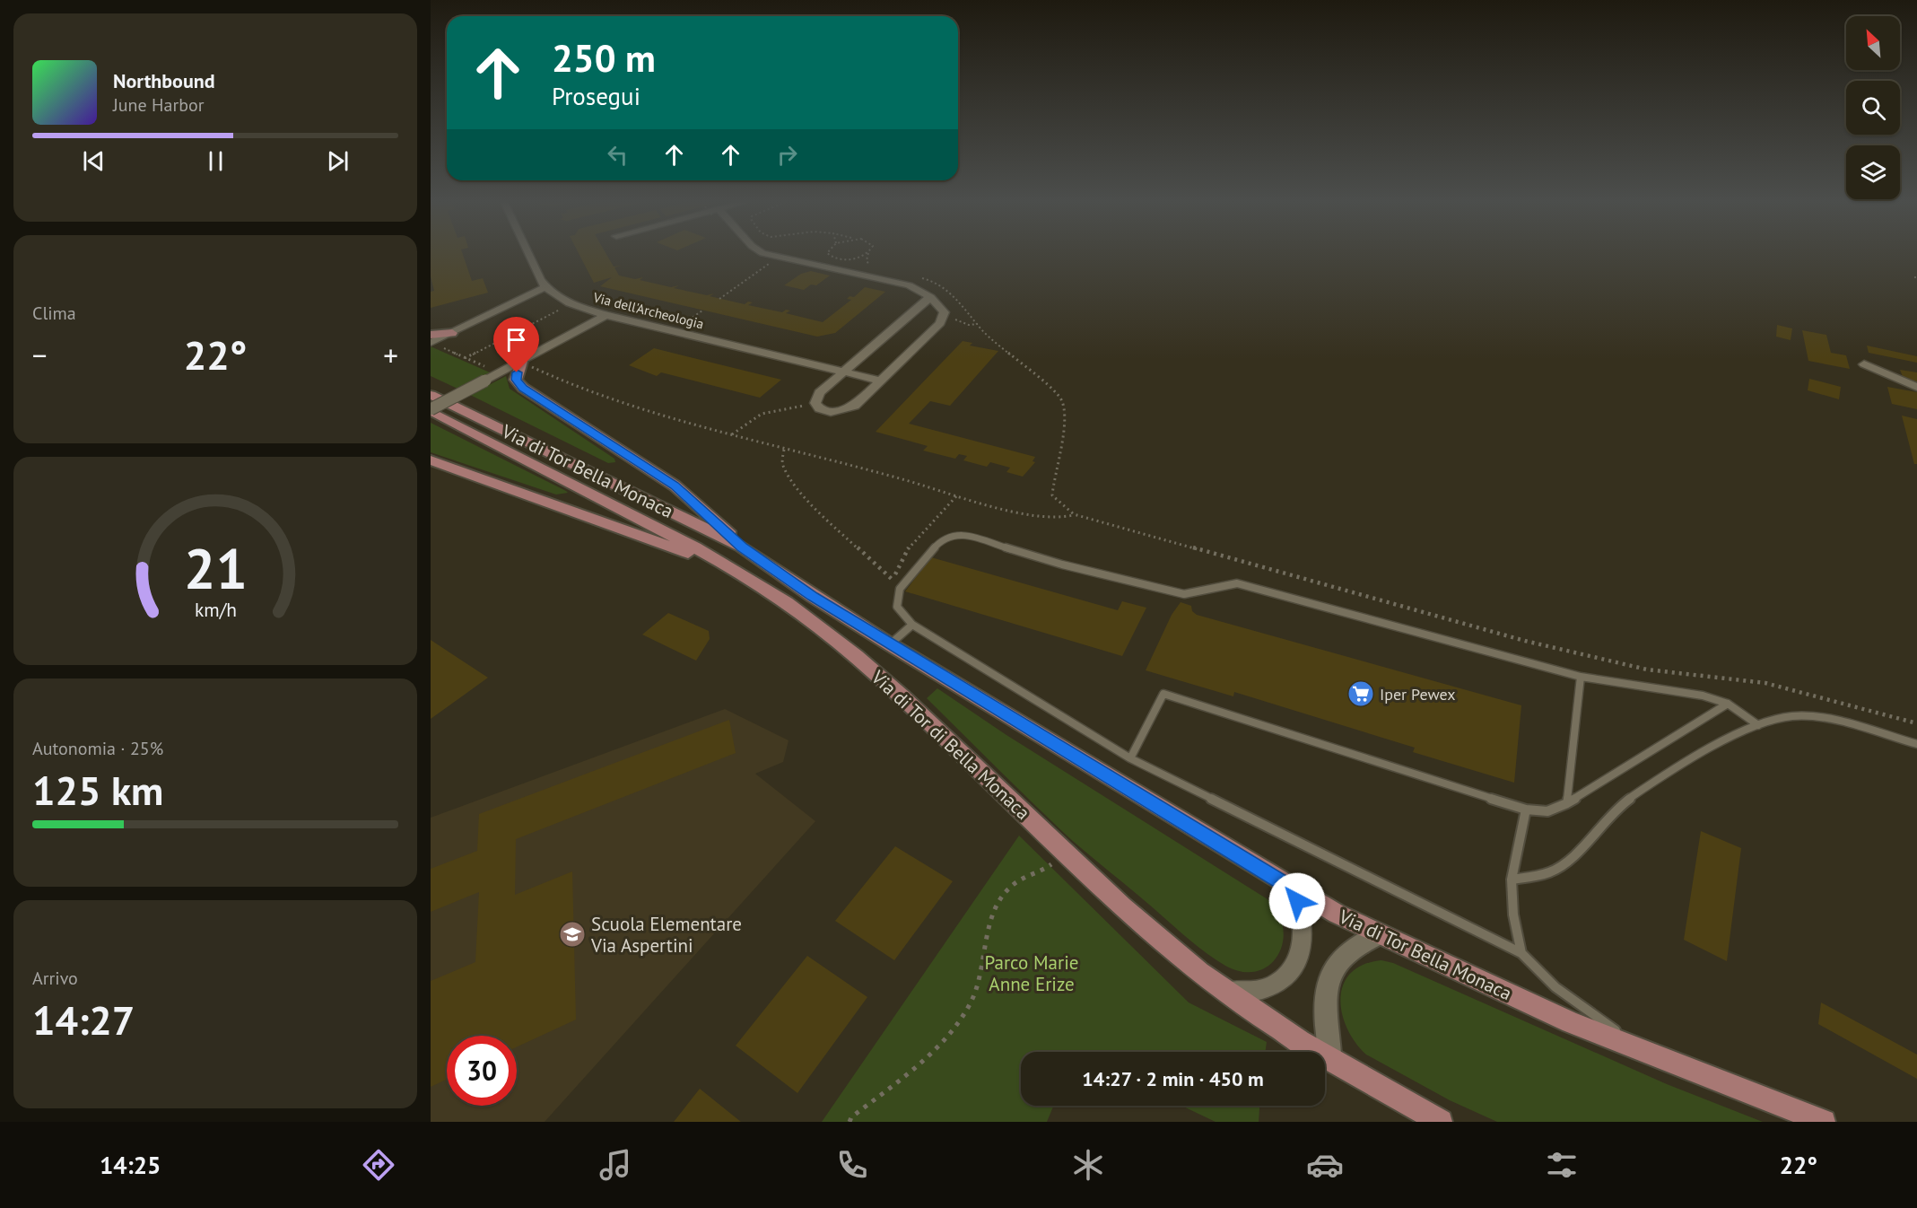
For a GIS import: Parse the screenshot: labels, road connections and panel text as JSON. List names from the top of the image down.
{
  "streets": {
    "main road": ["Via di Tor Bella Monaca", "Via di Tor di Bella Monaca"],
    "street": ["Via dell'Archeologia"]
  },
  "parks": ["Parco Marie Anne Erize"],
  "places": {
    "supermarket": ["Iper Pewex"],
    "school or university": ["Scuola Elementare Via Aspertini"]
  },
  "north": "top left",
  "page": {
    "turn": ["250 m", "Prosegui"],
    "song": ["Northbound", "June Harbor"],
    "tile": [
      "Clima",
      ["Autonomia · 25%", "125 km"],
      ["Arrivo", "14:27"]
    ],
    "heat": ["−", "22°", "+"],
    "limit": "30",
    "trip": "14:27 · 2 min · 450 m",
    "tabs": ["14:25", "22°"],
    "gauge": ["21", "km/h"]
  }
}
